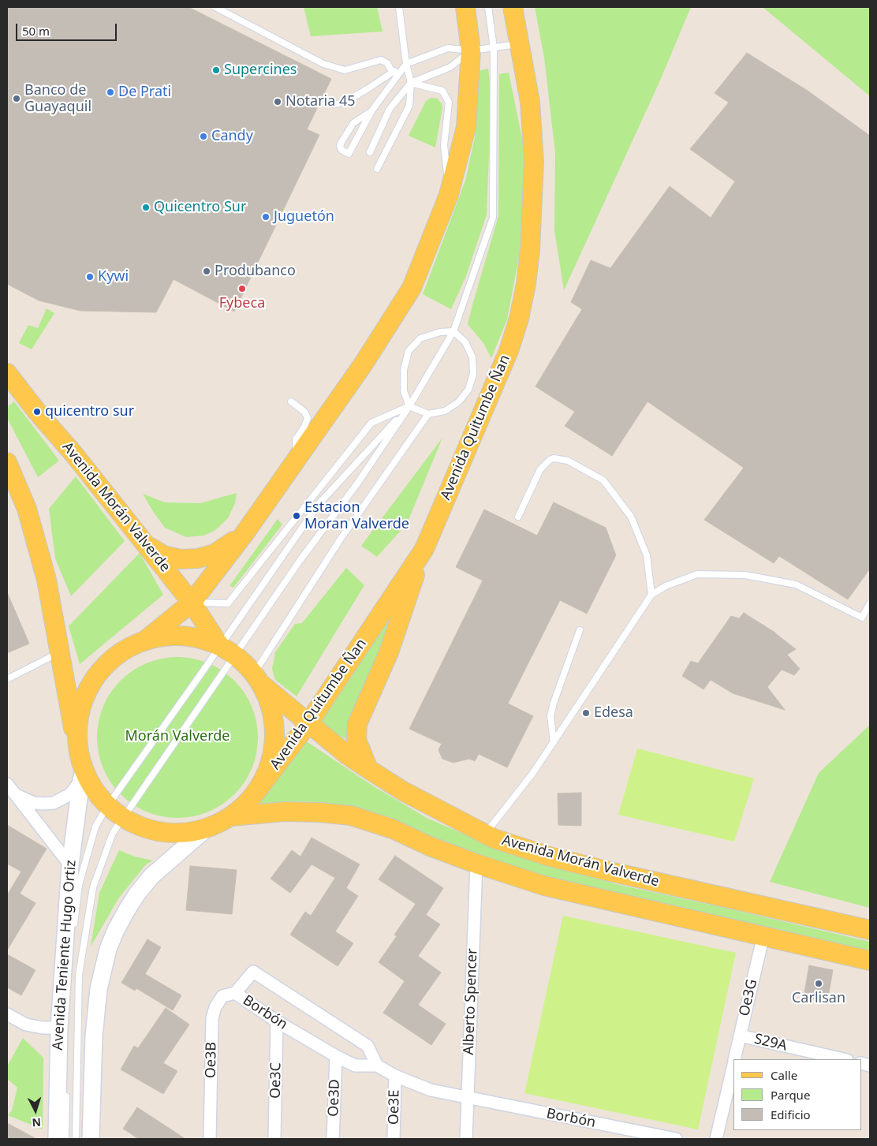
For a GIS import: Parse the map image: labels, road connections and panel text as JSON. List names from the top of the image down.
{
  "streets": {
    "main road": ["Avenida Quitumbe Ñan", "Avenida Morán Valverde", "Avenida Teniente Hugo Ortiz"],
    "street": [
      "Oe3G",
      "Alberto Spencer",
      "Borbón",
      "S29A",
      "Oe3B",
      "Oe3C",
      "Oe3D",
      "Oe3E"
    ]
  },
  "crossings": [
    ["Avenida Quitumbe Ñan", "Avenida Morán Valverde"],
    ["Avenida Morán Valverde", "Oe3G"],
    ["Avenida Morán Valverde", "Alberto Spencer"],
    ["Oe3G", "S29A"],
    ["Alberto Spencer", "Borbón"],
    ["Borbón", "Oe3B"],
    ["Borbón", "Oe3C"],
    ["Borbón", "Oe3D"],
    ["Borbón", "Oe3E"]
  ],
  "parks": ["Morán Valverde"],
  "places": [
    "Supercines",
    "De Prati",
    "Banco de Guayaquil",
    "Notaria 45",
    "Candy",
    "Quicentro Sur",
    "Juguetón",
    "Produbanco",
    "Kywi",
    "Fybeca",
    "quicentro sur",
    "Estacion Moran Valverde",
    "Edesa",
    "Carlisan"
  ],
  "legend": ["Calle", "Parque", "Edificio"],
  "scale_bar": "50 m",
  "north": "bottom"
}
